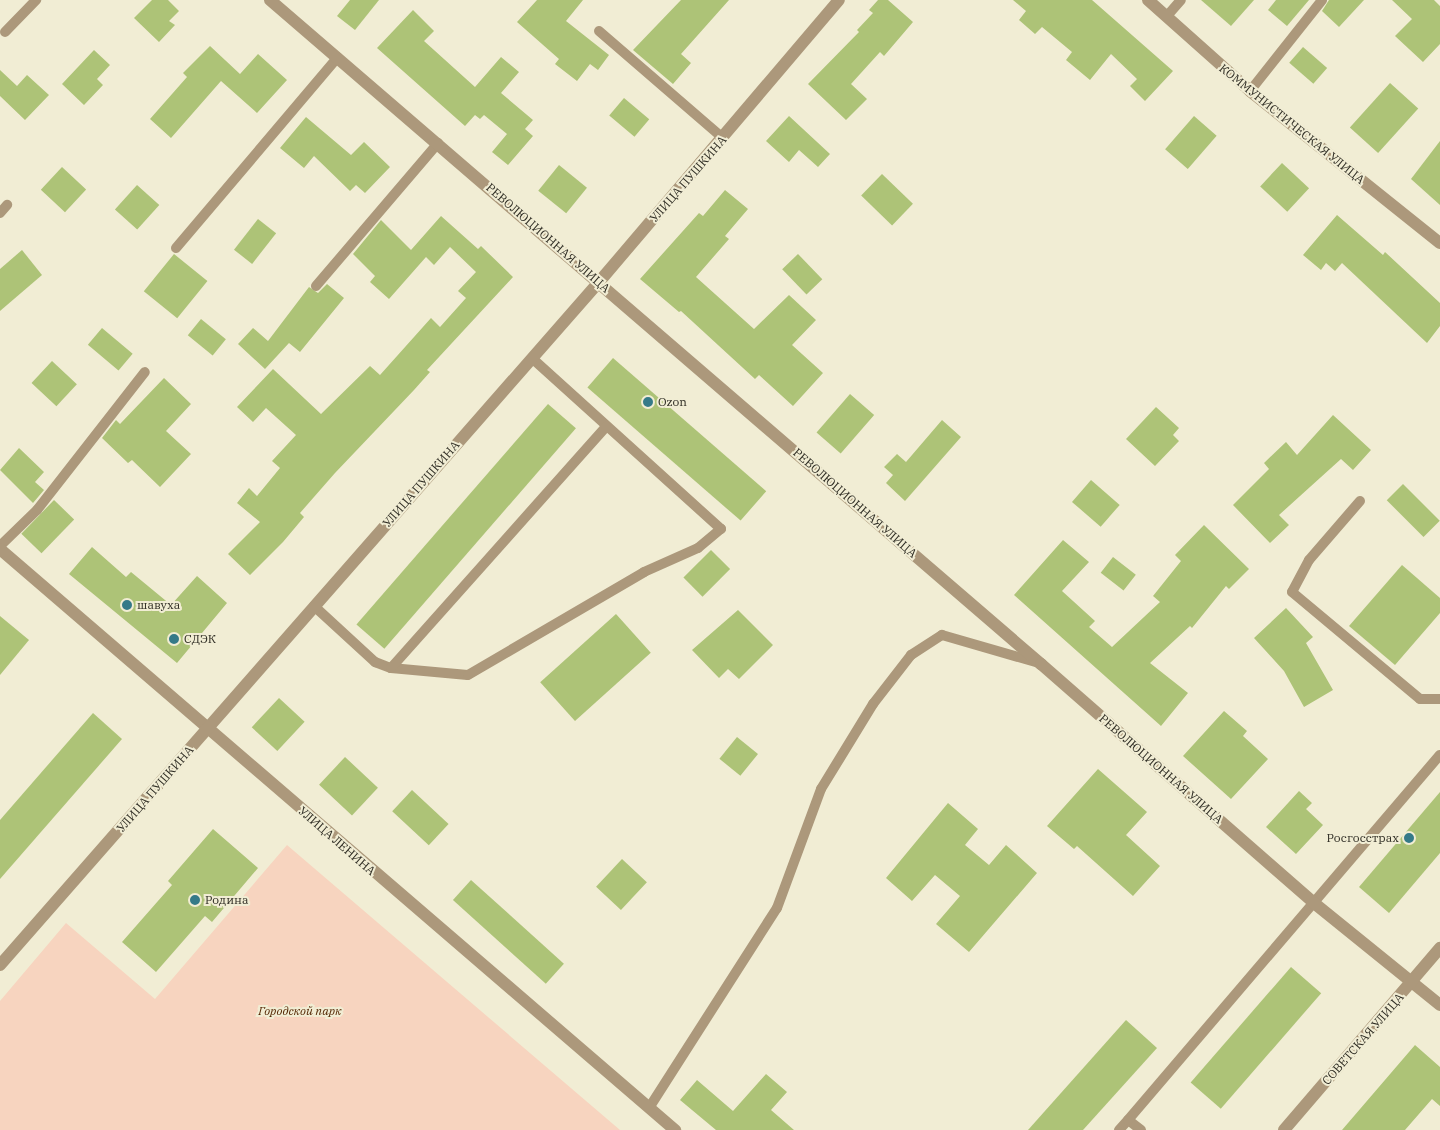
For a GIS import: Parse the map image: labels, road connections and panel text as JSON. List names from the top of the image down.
{
  "streets": {
    "street": [
      "КОММУНИСТИЧЕСКАЯ УЛИЦА",
      "УЛИЦА ПУШКИНА",
      "РЕВОЛЮЦИОННАЯ УЛИЦА",
      "УЛИЦА ЛЕНИНА",
      "СОВЕТСКАЯ УЛИЦА"
    ]
  },
  "crossings": [
    ["УЛИЦА ПУШКИНА", "РЕВОЛЮЦИОННАЯ УЛИЦА"],
    ["УЛИЦА ПУШКИНА", "УЛИЦА ЛЕНИНА"],
    ["РЕВОЛЮЦИОННАЯ УЛИЦА", "СОВЕТСКАЯ УЛИЦА"]
  ],
  "parks": ["Городской парк"],
  "places": [
    "Ozon",
    "шавуха",
    "СДЭК",
    "Росгосстрах",
    "Родина"
  ]
}
